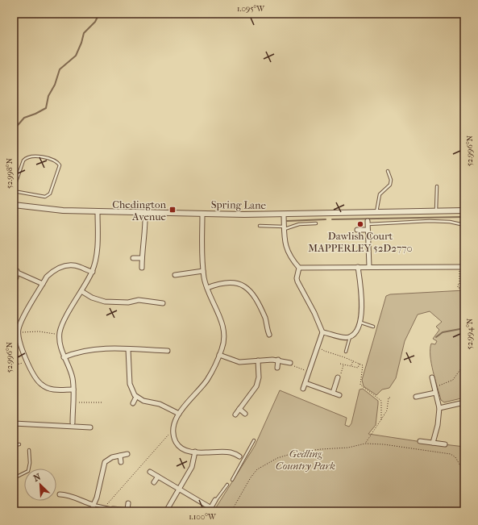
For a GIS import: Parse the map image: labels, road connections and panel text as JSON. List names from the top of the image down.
{
  "streets": {
    "street": ["Spring Lane"]
  },
  "parks": ["Gedling Country Park"],
  "places": {
    "transit": ["Chedington Avenue"],
    "other": ["Dawlish Court MAPPERLEY 52D2770"]
  },
  "north": "top left",
  "coordinates": [
    "1.095°W",
    "52.996°N",
    "52.998°N",
    "52.994°N",
    "1.100°W"
  ]
}
